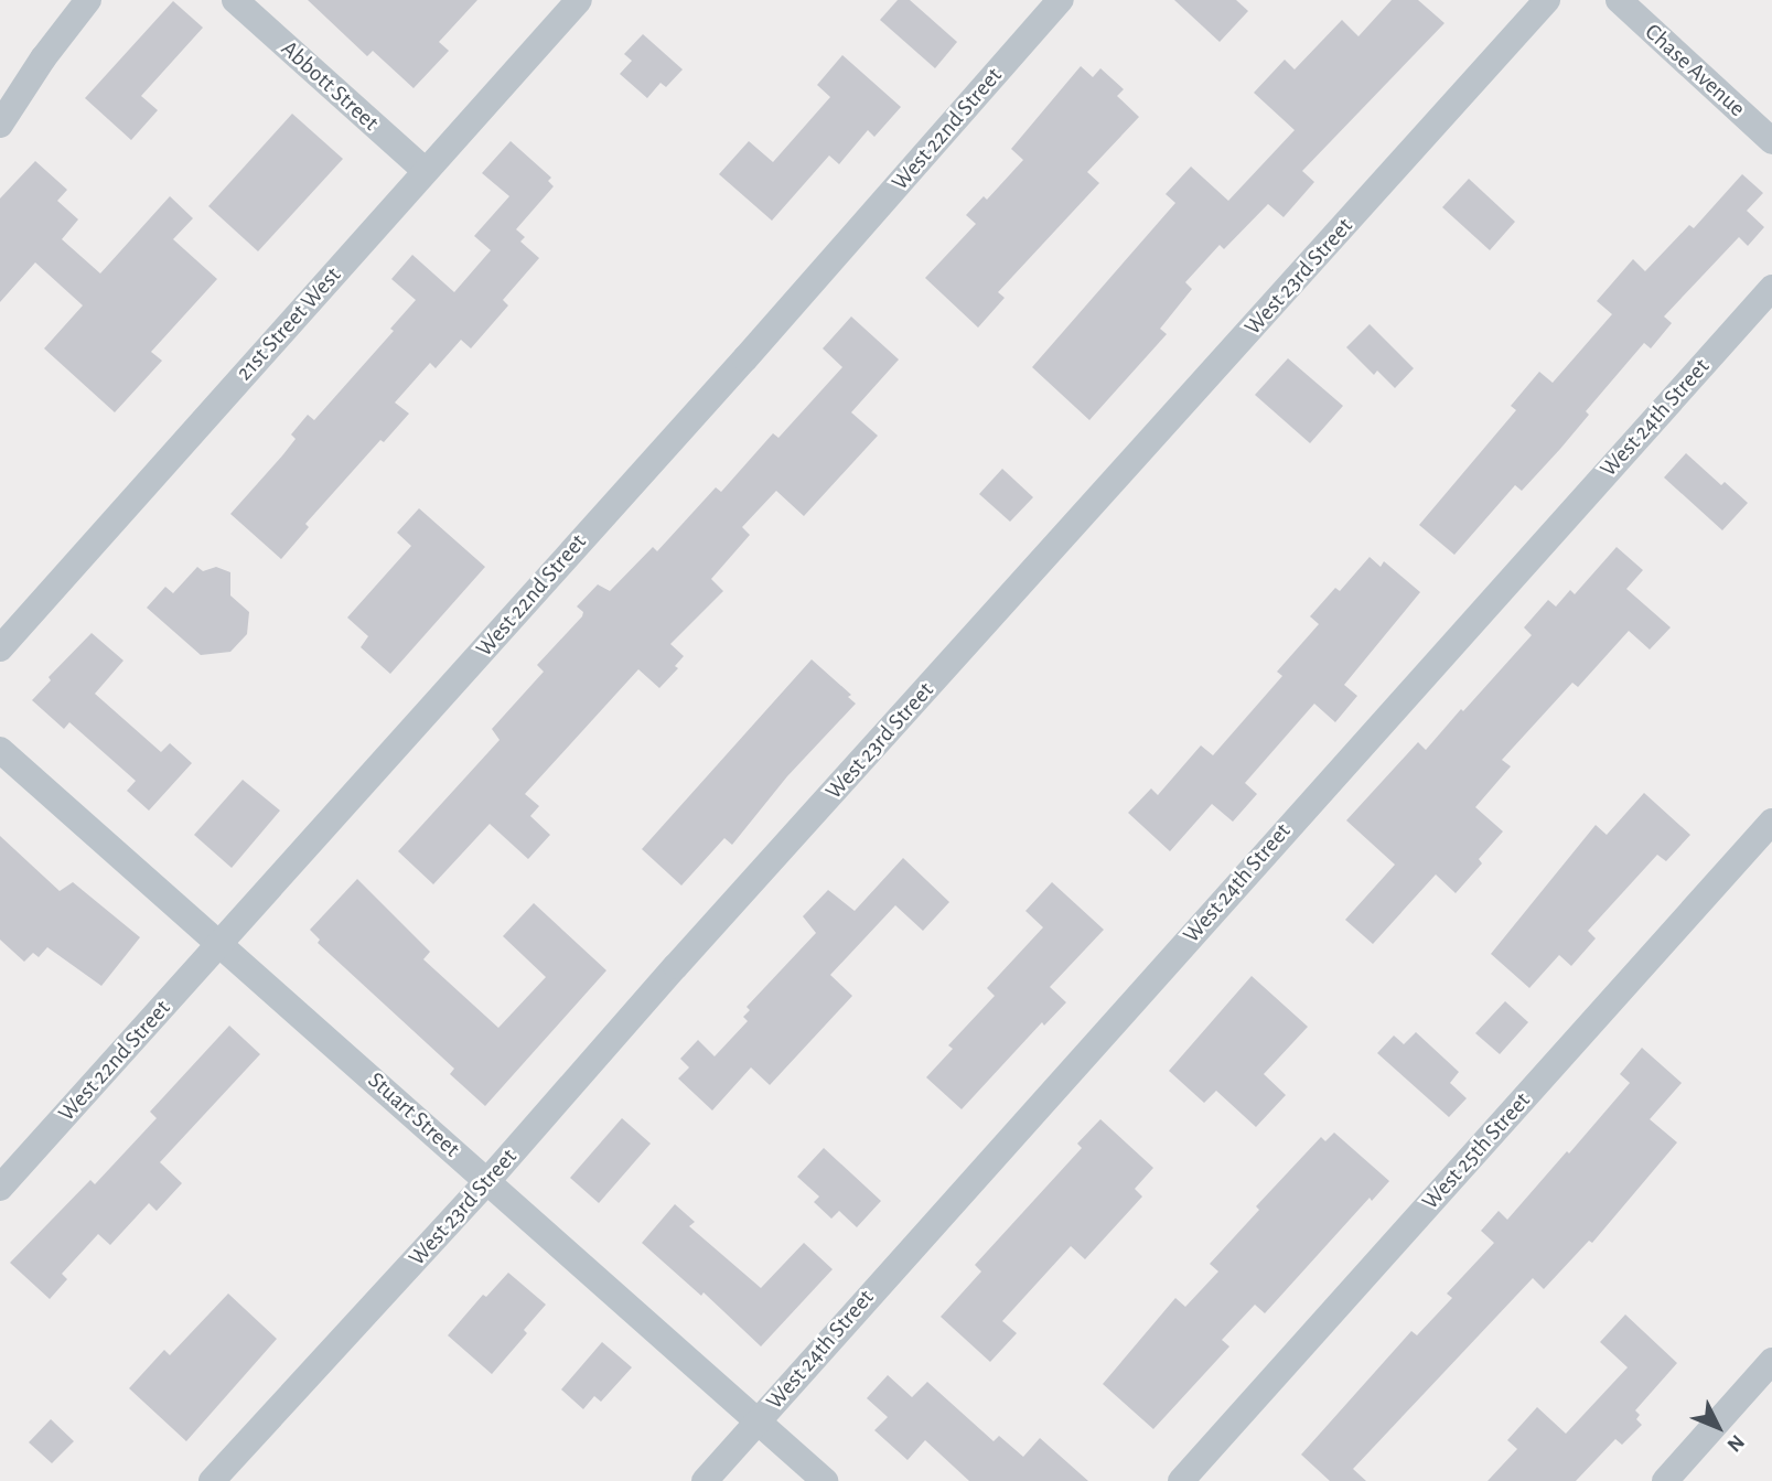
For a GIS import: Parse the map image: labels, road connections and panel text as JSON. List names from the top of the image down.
{
  "streets": {
    "street": [
      "Chase Avenue",
      "Abbott Street",
      "West 22nd Street",
      "West 23rd Street",
      "21st Street West",
      "West 24th Street",
      "Stuart Street",
      "West 25th Street"
    ]
  },
  "crossings": [
    ["Abbott Street", "21st Street West"],
    ["West 22nd Street", "Stuart Street"],
    ["West 23rd Street", "Stuart Street"],
    ["West 24th Street", "Stuart Street"]
  ],
  "north": "bottom right"
}
